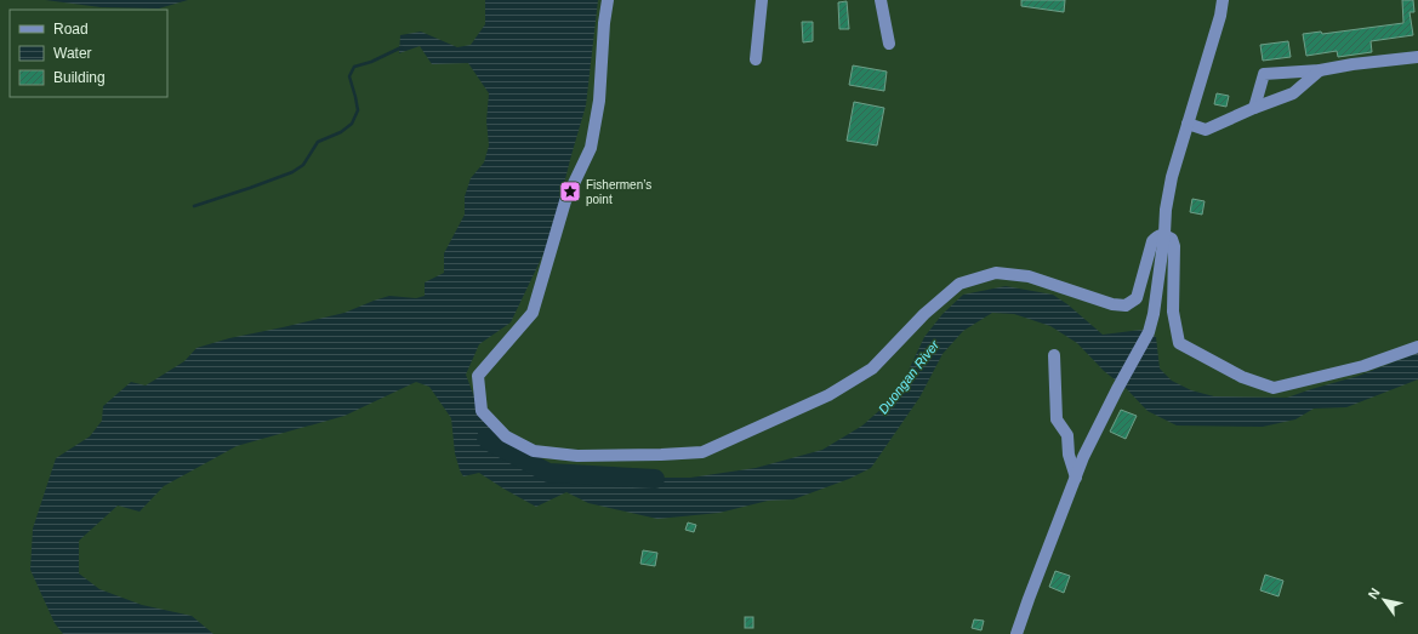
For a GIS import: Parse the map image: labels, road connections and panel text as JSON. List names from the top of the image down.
{
  "water": ["Duongan River"],
  "places": {
    "place": ["Fishermen’s point"]
  },
  "legend": ["Road", "Water", "Building"],
  "north": "top left"
}
